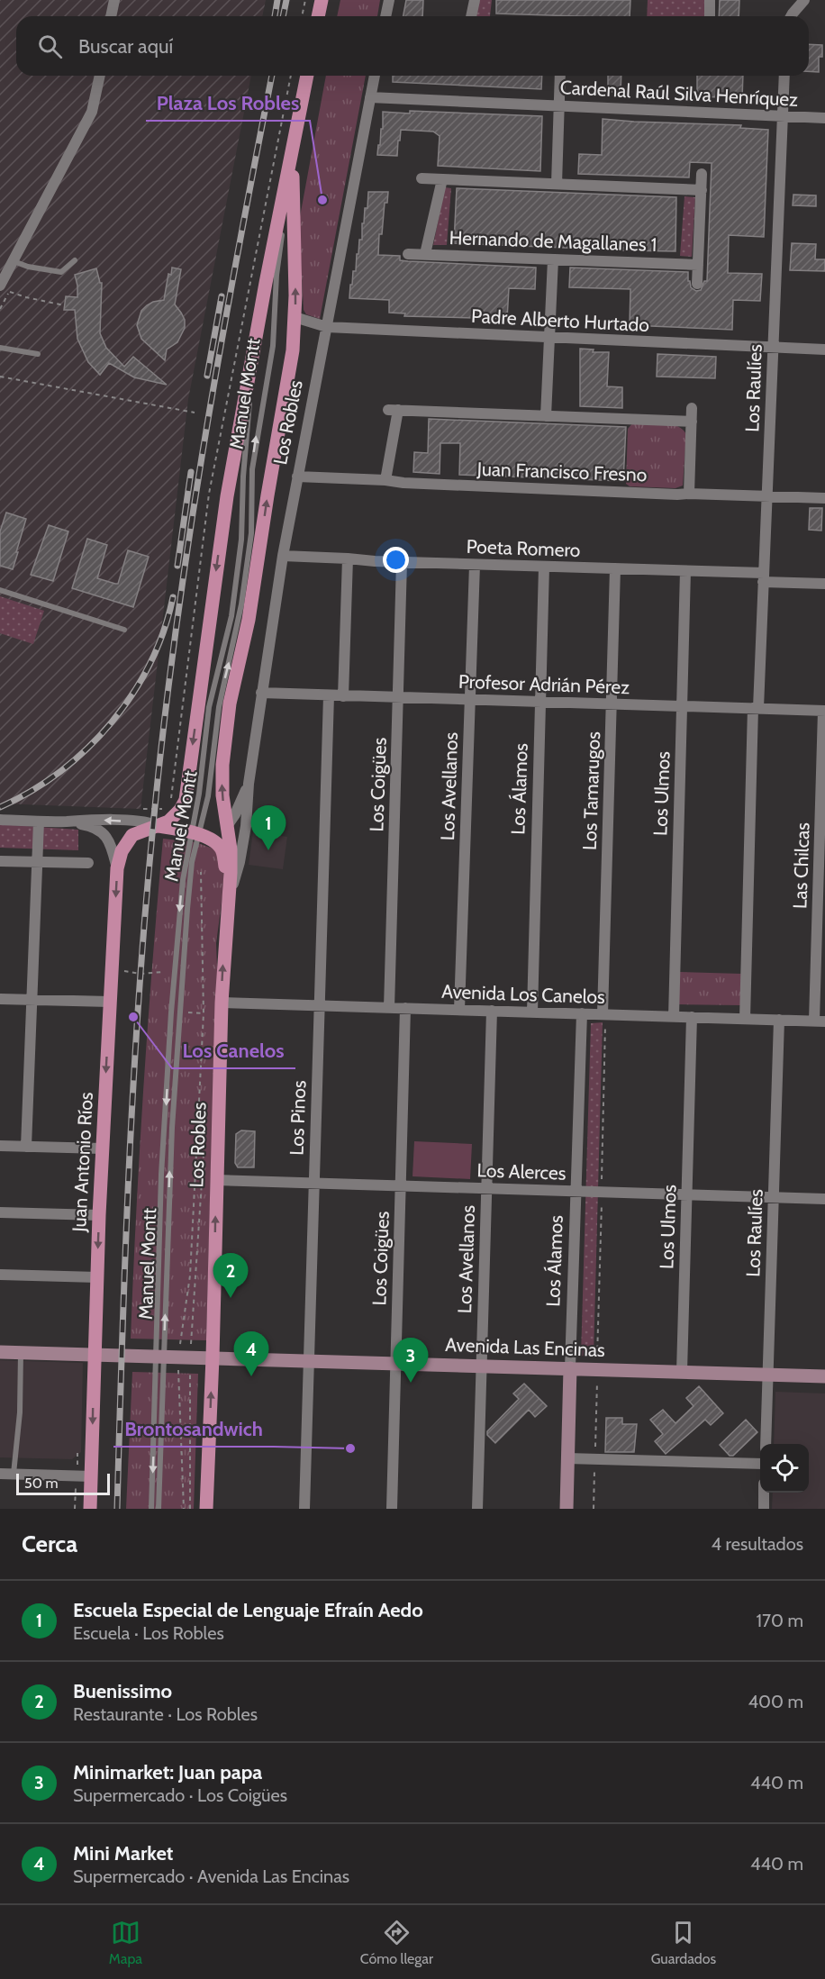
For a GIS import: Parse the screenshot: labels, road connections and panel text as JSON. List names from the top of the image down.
{
  "streets": {
    "main road": ["Manuel Montt", "Los Robles", "Juan Antonio Ríos"],
    "street": [
      "Cardenal Raúl Silva Henríquez",
      "Hernando de Magallanes 1",
      "Padre Alberto Hurtado",
      "Los Raulíes",
      "Juan Francisco Fresno",
      "Poeta Romero",
      "Profesor Adrián Pérez",
      "Los Coigües",
      "Los Avellanos",
      "Los Álamos",
      "Los Tamarugos",
      "Los Ulmos",
      "Las Chilcas",
      "Avenida Los Canelos",
      "Los Pinos",
      "Los Alerces",
      "Avenida Las Encinas"
    ]
  },
  "crossings": [
    ["Cardenal Raúl Silva Henríquez", "Los Raulíes"],
    ["Cardenal Raúl Silva Henríquez", "Los Robles"],
    ["Padre Alberto Hurtado", "Los Raulíes"],
    ["Padre Alberto Hurtado", "Manuel Montt"],
    ["Padre Alberto Hurtado", "Los Robles"],
    ["Los Raulíes", "Juan Francisco Fresno"],
    ["Los Raulíes", "Poeta Romero"],
    ["Los Raulíes", "Profesor Adrián Pérez"],
    ["Los Raulíes", "Avenida Los Canelos"],
    ["Los Raulíes", "Los Alerces"],
    ["Los Raulíes", "Avenida Las Encinas"],
    ["Manuel Montt", "Los Robles"],
    ["Manuel Montt", "Juan Antonio Ríos"],
    ["Manuel Montt", "Avenida Las Encinas"],
    ["Los Robles", "Juan Francisco Fresno"],
    ["Los Robles", "Poeta Romero"],
    ["Los Robles", "Profesor Adrián Pérez"],
    ["Los Robles", "Avenida Los Canelos"],
    ["Los Robles", "Los Alerces"],
    ["Los Robles", "Avenida Las Encinas"],
    ["Poeta Romero", "Los Coigües"],
    ["Poeta Romero", "Los Avellanos"],
    ["Poeta Romero", "Los Álamos"],
    ["Poeta Romero", "Los Tamarugos"],
    ["Poeta Romero", "Los Ulmos"],
    ["Profesor Adrián Pérez", "Los Coigües"],
    ["Profesor Adrián Pérez", "Los Avellanos"],
    ["Profesor Adrián Pérez", "Los Álamos"],
    ["Profesor Adrián Pérez", "Los Tamarugos"],
    ["Profesor Adrián Pérez", "Los Ulmos"],
    ["Profesor Adrián Pérez", "Las Chilcas"],
    ["Profesor Adrián Pérez", "Los Pinos"],
    ["Los Coigües", "Avenida Los Canelos"],
    ["Los Coigües", "Los Alerces"],
    ["Los Coigües", "Avenida Las Encinas"],
    ["Los Avellanos", "Avenida Los Canelos"],
    ["Los Avellanos", "Los Alerces"],
    ["Los Avellanos", "Avenida Las Encinas"],
    ["Los Álamos", "Avenida Los Canelos"],
    ["Los Álamos", "Los Alerces"],
    ["Los Álamos", "Avenida Las Encinas"],
    ["Los Tamarugos", "Avenida Los Canelos"],
    ["Los Ulmos", "Avenida Los Canelos"],
    ["Los Ulmos", "Los Alerces"],
    ["Los Ulmos", "Avenida Las Encinas"],
    ["Las Chilcas", "Avenida Los Canelos"],
    ["Avenida Los Canelos", "Los Pinos"],
    ["Los Pinos", "Los Alerces"],
    ["Los Pinos", "Avenida Las Encinas"],
    ["Juan Antonio Ríos", "Avenida Las Encinas"]
  ],
  "one_way": ["Juan Antonio Ríos"],
  "places": ["Plaza Los Robles", "Los Canelos", "Brontosandwich"],
  "scale_bar": "50 m",
  "page": {
    "search": "Buscar aquí",
    "pins": [
      "1",
      "2",
      "4",
      "3"
    ],
    "scale": "50 m",
    "heading": ["Cerca", "4 resultados"],
    "list": [
      {
        "mark": "1",
        "name": "Escuela Especial de Lenguaje Efraín Aedo",
        "note": "Escuela · Los Robles",
        "value": "170 m"
      },
      {
        "mark": "2",
        "name": "Buenissimo",
        "note": "Restaurante · Los Robles",
        "value": "400 m"
      },
      {
        "mark": "3",
        "name": "Minimarket: Juan papa",
        "note": "Supermercado · Los Coigües",
        "value": "440 m"
      },
      {
        "mark": "4",
        "name": "Mini Market",
        "note": "Supermercado · Avenida Las Encinas",
        "value": "440 m"
      }
    ],
    "nav": ["Mapa", "Cómo llegar", "Guardados"]
  }
}
